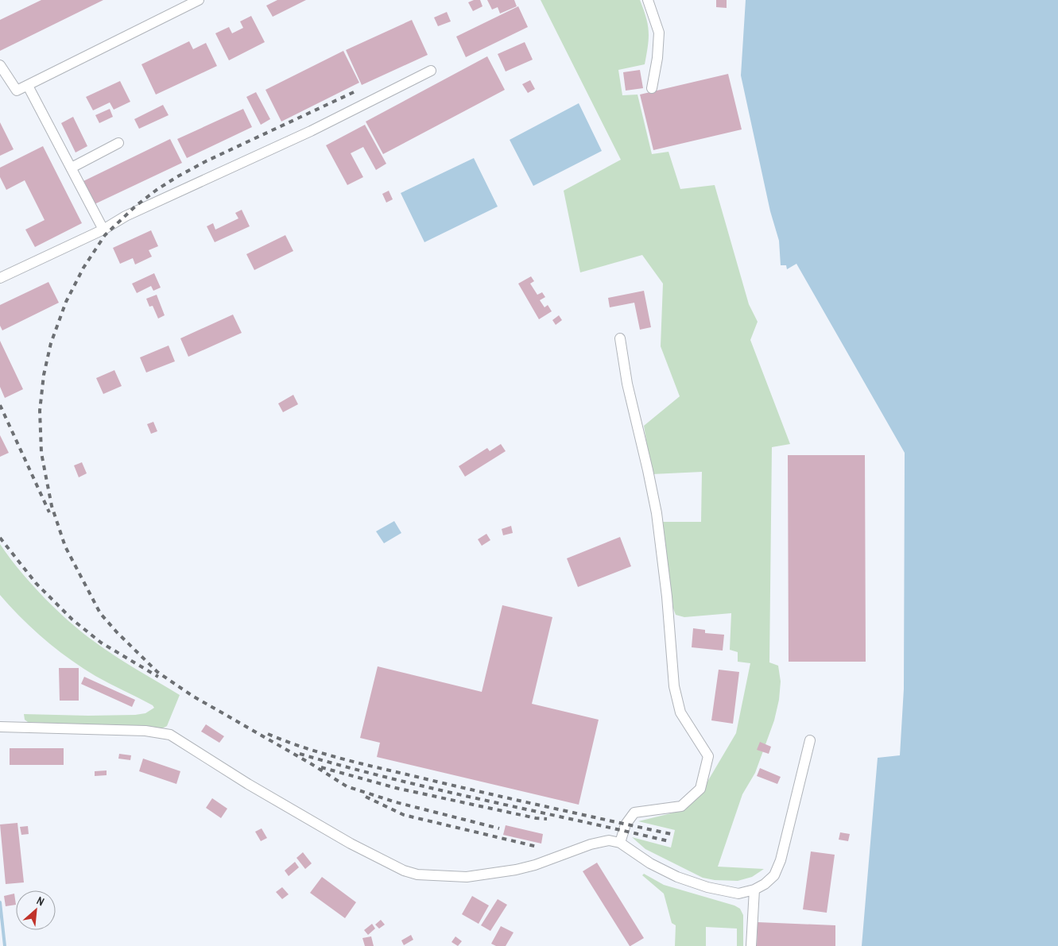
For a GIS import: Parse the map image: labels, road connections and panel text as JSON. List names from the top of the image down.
{
  "north": "top right"
}
